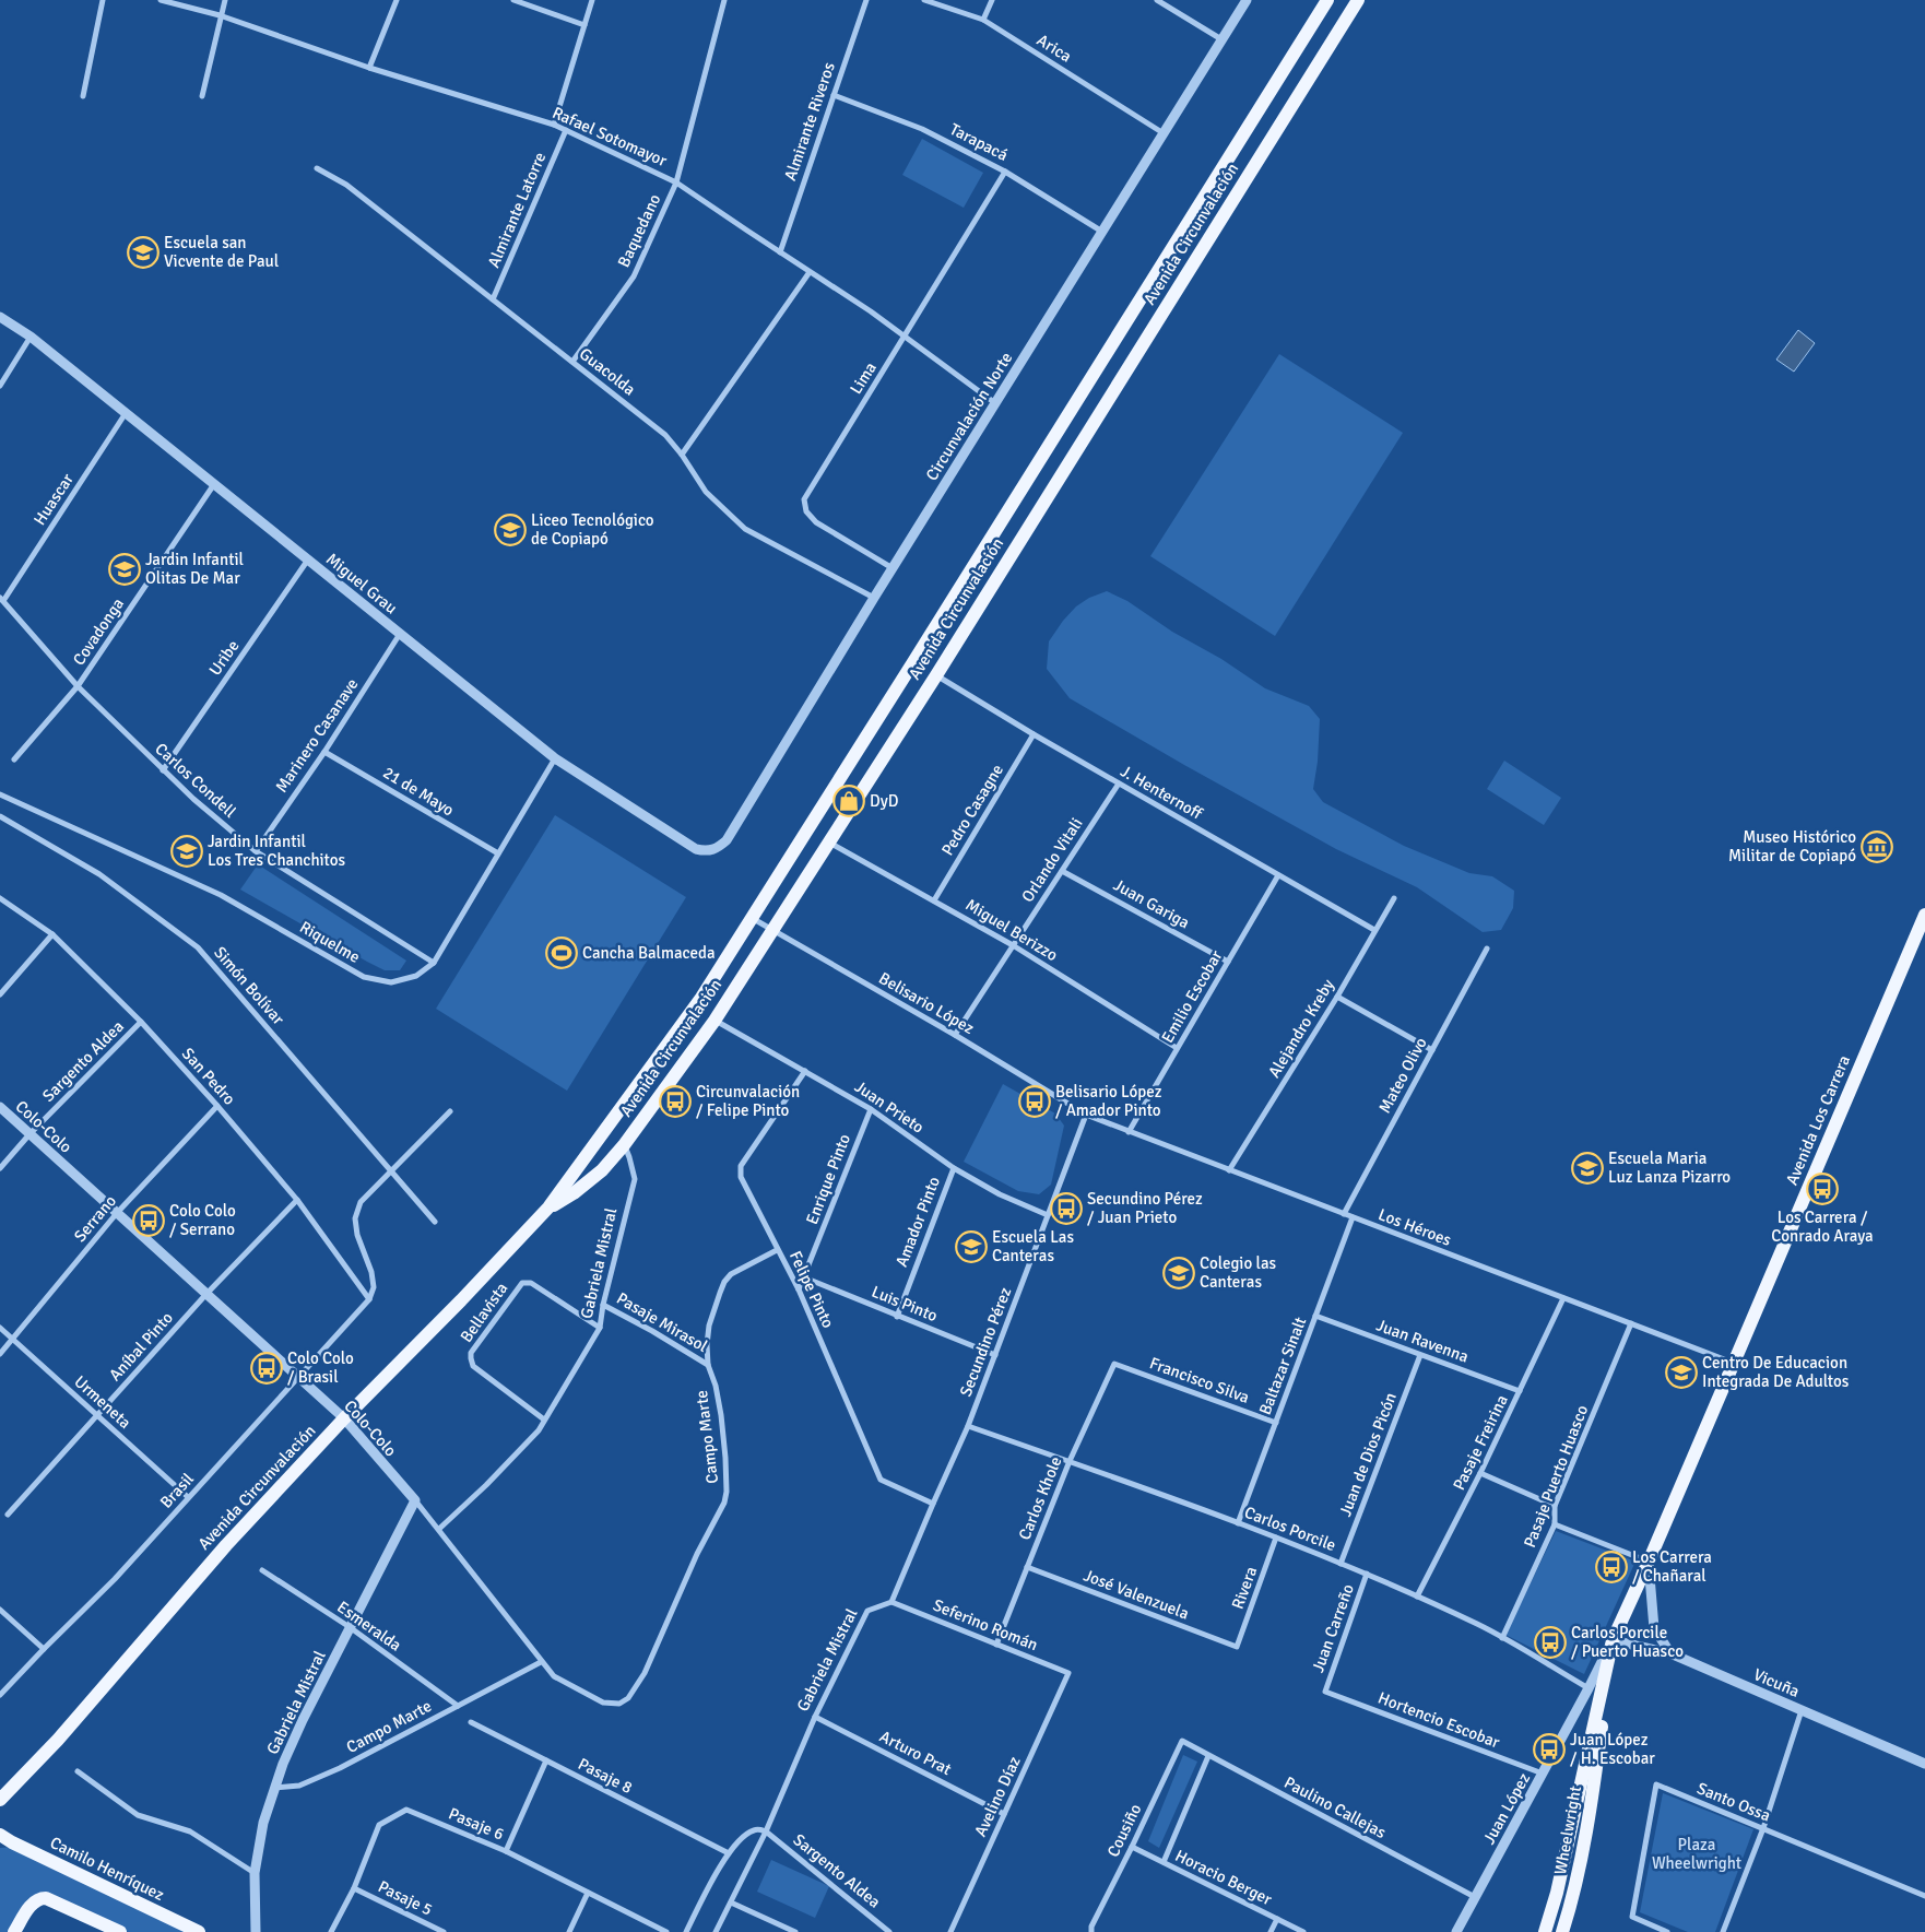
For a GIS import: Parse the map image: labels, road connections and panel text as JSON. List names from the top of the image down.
{
  "streets": {
    "main road": [
      "Avenida Circunvalación",
      "Avenida Los Carrera",
      "Wheelwright",
      "Camilo Henríquez"
    ],
    "street": [
      "Arica",
      "Almirante Riveros",
      "Rafael Sotomayor",
      "Tarapacá",
      "Almirante Latorre",
      "Baquedano",
      "Guacolda",
      "Lima",
      "Circunvalación Norte",
      "Huascar",
      "Miguel Grau",
      "Covadonga",
      "Uribe",
      "Marinero Casanave",
      "Carlos Condell",
      "21 de Mayo",
      "J. Henternoff",
      "Pedro Casagne",
      "Orlando Vitali",
      "Juan Gariga",
      "Miguel Berizzo",
      "Riquelme",
      "Simón Bolívar",
      "Emilio Escobar",
      "Belisario López",
      "Alejandro Kreby",
      "Sargento Aldea",
      "Mateo Olivo",
      "San Pedro",
      "Juan Prieto",
      "Colo-Colo",
      "Enrique Pinto",
      "Serrano",
      "Amador Pinto",
      "Los Héroes",
      "Gabriela Mistral",
      "Felipe Pinto",
      "Luis Pinto",
      "Bellavista",
      "Pasaje Mirasol",
      "Juan Ravenna",
      "Secundino Pérez",
      "Aníbal Pinto",
      "Baltazar Sinalt",
      "Francisco Silva",
      "Urmeneta",
      "Campo Marte",
      "Pasaje Freirina",
      "Juan de Dios Picón",
      "Pasaje Puerto Huasco",
      "Brasil",
      "Carlos Khole",
      "Carlos Porcile",
      "Rivera",
      "José Valenzuela",
      "Seferino Román",
      "Esmeralda",
      "Juan Carreño",
      "Vicuña",
      "Hortencio Escobar",
      "Arturo Prat",
      "Pasaje 8",
      "Avelino Díaz",
      "Santo Ossa",
      "Paulino Callejas",
      "Juan López",
      "Pasaje 6",
      "Cousiño",
      "Horacio Berger",
      "Pasaje 5"
    ]
  },
  "crossings": [
    ["Arica", "Circunvalación Norte"],
    ["Almirante Riveros", "Rafael Sotomayor"],
    ["Almirante Riveros", "Tarapacá"],
    ["Rafael Sotomayor", "Almirante Latorre"],
    ["Rafael Sotomayor", "Baquedano"],
    ["Rafael Sotomayor", "Lima"],
    ["Rafael Sotomayor", "Circunvalación Norte"],
    ["Tarapacá", "Lima"],
    ["Tarapacá", "Circunvalación Norte"],
    ["Almirante Latorre", "Guacolda"],
    ["Baquedano", "Guacolda"],
    ["Avenida Circunvalación", "J. Henternoff"],
    ["Avenida Circunvalación", "Miguel Berizzo"],
    ["Avenida Circunvalación", "Belisario López"],
    ["Avenida Circunvalación", "Juan Prieto"],
    ["Avenida Circunvalación", "Colo-Colo"],
    ["Avenida Circunvalación", "Gabriela Mistral"],
    ["Guacolda", "Circunvalación Norte"],
    ["Lima", "Circunvalación Norte"],
    ["Circunvalación Norte", "Miguel Grau"],
    ["Huascar", "Miguel Grau"],
    ["Huascar", "Carlos Condell"],
    ["Miguel Grau", "Covadonga"],
    ["Miguel Grau", "Uribe"],
    ["Miguel Grau", "Marinero Casanave"],
    ["Miguel Grau", "Riquelme"],
    ["Covadonga", "Carlos Condell"],
    ["Uribe", "Carlos Condell"],
    ["Marinero Casanave", "Carlos Condell"],
    ["Marinero Casanave", "21 de Mayo"],
    ["Carlos Condell", "Riquelme"],
    ["21 de Mayo", "Riquelme"],
    ["J. Henternoff", "Pedro Casagne"],
    ["J. Henternoff", "Orlando Vitali"],
    ["J. Henternoff", "Emilio Escobar"],
    ["J. Henternoff", "Alejandro Kreby"],
    ["Pedro Casagne", "Miguel Berizzo"],
    ["Orlando Vitali", "Juan Gariga"],
    ["Orlando Vitali", "Miguel Berizzo"],
    ["Orlando Vitali", "Belisario López"],
    ["Juan Gariga", "Emilio Escobar"],
    ["Miguel Berizzo", "Emilio Escobar"],
    ["Emilio Escobar", "Los Héroes"],
    ["Belisario López", "Los Héroes"],
    ["Belisario López", "Secundino Pérez"],
    ["Alejandro Kreby", "Los Héroes"],
    ["Sargento Aldea", "San Pedro"],
    ["Sargento Aldea", "Colo-Colo"],
    ["Sargento Aldea", "Gabriela Mistral"],
    ["Mateo Olivo", "Los Héroes"],
    ["San Pedro", "Serrano"],
    ["San Pedro", "Aníbal Pinto"],
    ["San Pedro", "Brasil"],
    ["Juan Prieto", "Enrique Pinto"],
    ["Juan Prieto", "Amador Pinto"],
    ["Juan Prieto", "Felipe Pinto"],
    ["Juan Prieto", "Secundino Pérez"],
    ["Avenida Los Carrera", "Los Héroes"],
    ["Avenida Los Carrera", "Vicuña"],
    ["Avenida Los Carrera", "Juan López"],
    ["Avenida Los Carrera", "Wheelwright"],
    ["Colo-Colo", "Serrano"],
    ["Colo-Colo", "Gabriela Mistral"],
    ["Colo-Colo", "Aníbal Pinto"],
    ["Colo-Colo", "Campo Marte"],
    ["Colo-Colo", "Brasil"],
    ["Enrique Pinto", "Felipe Pinto"],
    ["Enrique Pinto", "Luis Pinto"],
    ["Serrano", "Urmeneta"],
    ["Amador Pinto", "Luis Pinto"],
    ["Los Héroes", "Secundino Pérez"],
    ["Los Héroes", "Baltazar Sinalt"],
    ["Los Héroes", "Pasaje Freirina"],
    ["Los Héroes", "Pasaje Puerto Huasco"],
    ["Gabriela Mistral", "Bellavista"],
    ["Gabriela Mistral", "Pasaje Mirasol"],
    ["Gabriela Mistral", "Campo Marte"],
    ["Gabriela Mistral", "Seferino Román"],
    ["Gabriela Mistral", "Esmeralda"],
    ["Gabriela Mistral", "Arturo Prat"],
    ["Felipe Pinto", "Campo Marte"],
    ["Luis Pinto", "Secundino Pérez"],
    ["Pasaje Mirasol", "Campo Marte"],
    ["Juan Ravenna", "Baltazar Sinalt"],
    ["Juan Ravenna", "Pasaje Freirina"],
    ["Juan Ravenna", "Juan de Dios Picón"],
    ["Secundino Pérez", "Carlos Porcile"],
    ["Aníbal Pinto", "Urmeneta"],
    ["Baltazar Sinalt", "Francisco Silva"],
    ["Baltazar Sinalt", "Carlos Porcile"],
    ["Francisco Silva", "Carlos Khole"],
    ["Urmeneta", "Brasil"],
    ["Campo Marte", "Esmeralda"],
    ["Pasaje Freirina", "Carlos Porcile"],
    ["Juan de Dios Picón", "Carlos Porcile"],
    ["Pasaje Puerto Huasco", "Carlos Porcile"],
    ["Carlos Khole", "Carlos Porcile"],
    ["Carlos Khole", "José Valenzuela"],
    ["Carlos Khole", "Seferino Román"],
    ["Carlos Porcile", "Rivera"],
    ["Carlos Porcile", "Juan Carreño"],
    ["Carlos Porcile", "Juan López"],
    ["Rivera", "José Valenzuela"],
    ["Seferino Román", "Avelino Díaz"],
    ["Juan Carreño", "Hortencio Escobar"],
    ["Vicuña", "Juan López"],
    ["Vicuña", "Wheelwright"],
    ["Hortencio Escobar", "Juan López"],
    ["Arturo Prat", "Avelino Díaz"],
    ["Paulino Callejas", "Juan López"],
    ["Paulino Callejas", "Cousiño"],
    ["Juan López", "Wheelwright"],
    ["Pasaje 6", "Pasaje 5"],
    ["Cousiño", "Horacio Berger"]
  ],
  "parks": ["Plaza Wheelwright"],
  "places": {
    "school or university": [
      "Escuela san Vicvente de Paul",
      "Liceo Tecnológico de Copiapó",
      "Jardin Infantil Olitas De Mar",
      "Jardin Infantil Los Tres Chanchitos",
      "Escuela Maria Luz Lanza Pizarro",
      "Escuela Las Canteras",
      "Colegio las Canteras",
      "Centro De Educacion Integrada De Adultos"
    ],
    "shop": ["DyD"],
    "museum": ["Museo Histórico Militar de Copiapó"],
    "sports": ["Cancha Balmaceda"],
    "bus stop": [
      "Circunvalación / Felipe Pinto",
      "Belisario López / Amador Pinto",
      "Los Carrera / Conrado Araya",
      "Secundino Pérez / Juan Prieto",
      "Colo Colo / Serrano",
      "Colo Colo / Brasil",
      "Los Carrera / Chañaral",
      "Carlos Porcile / Puerto Huasco",
      "Juan López / H. Escobar"
    ]
  }
}
